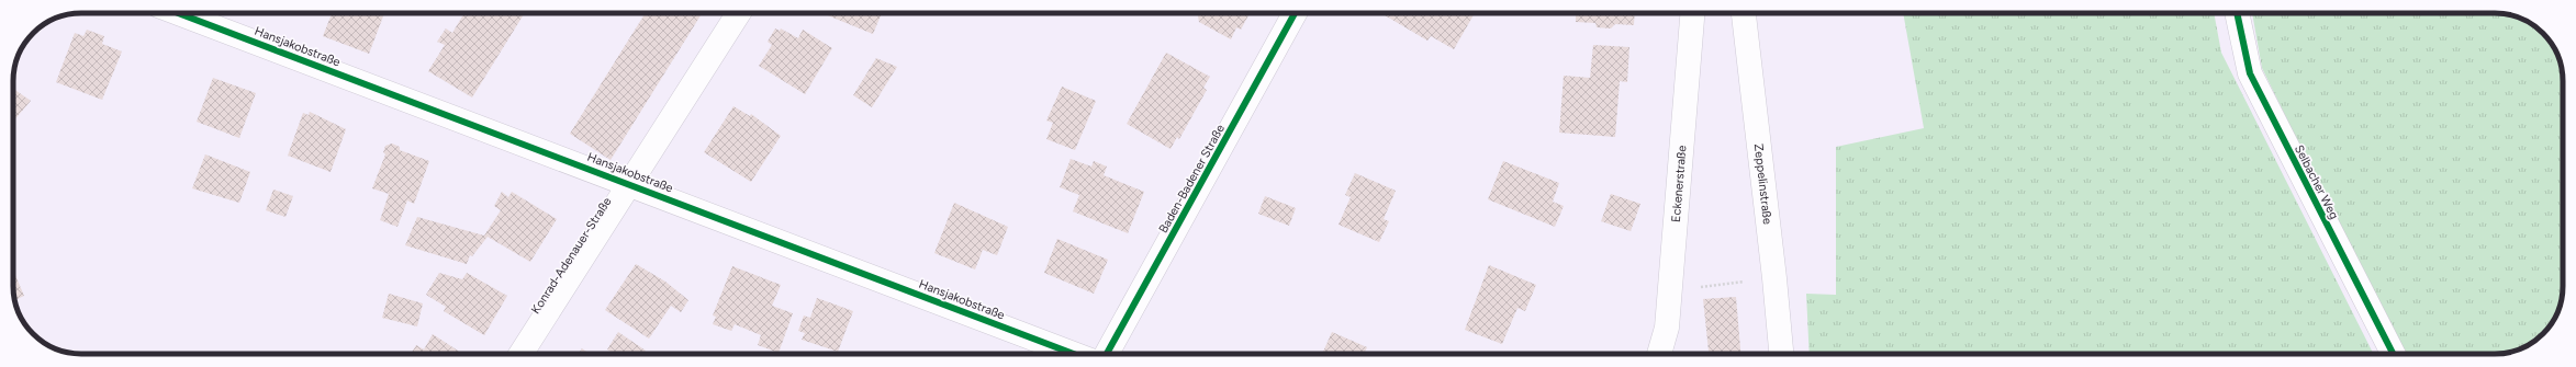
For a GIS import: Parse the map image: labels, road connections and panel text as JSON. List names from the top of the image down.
{
  "streets": {
    "street": [
      "Hansjakobstraße",
      "Baden-Badener Straße",
      "Selbacher Weg",
      "Zeppelinstraße",
      "Eckenerstraße",
      "Konrad-Adenauer-Straße"
    ]
  },
  "crossings": [
    ["Hansjakobstraße", "Konrad-Adenauer-Straße"]
  ]
}
